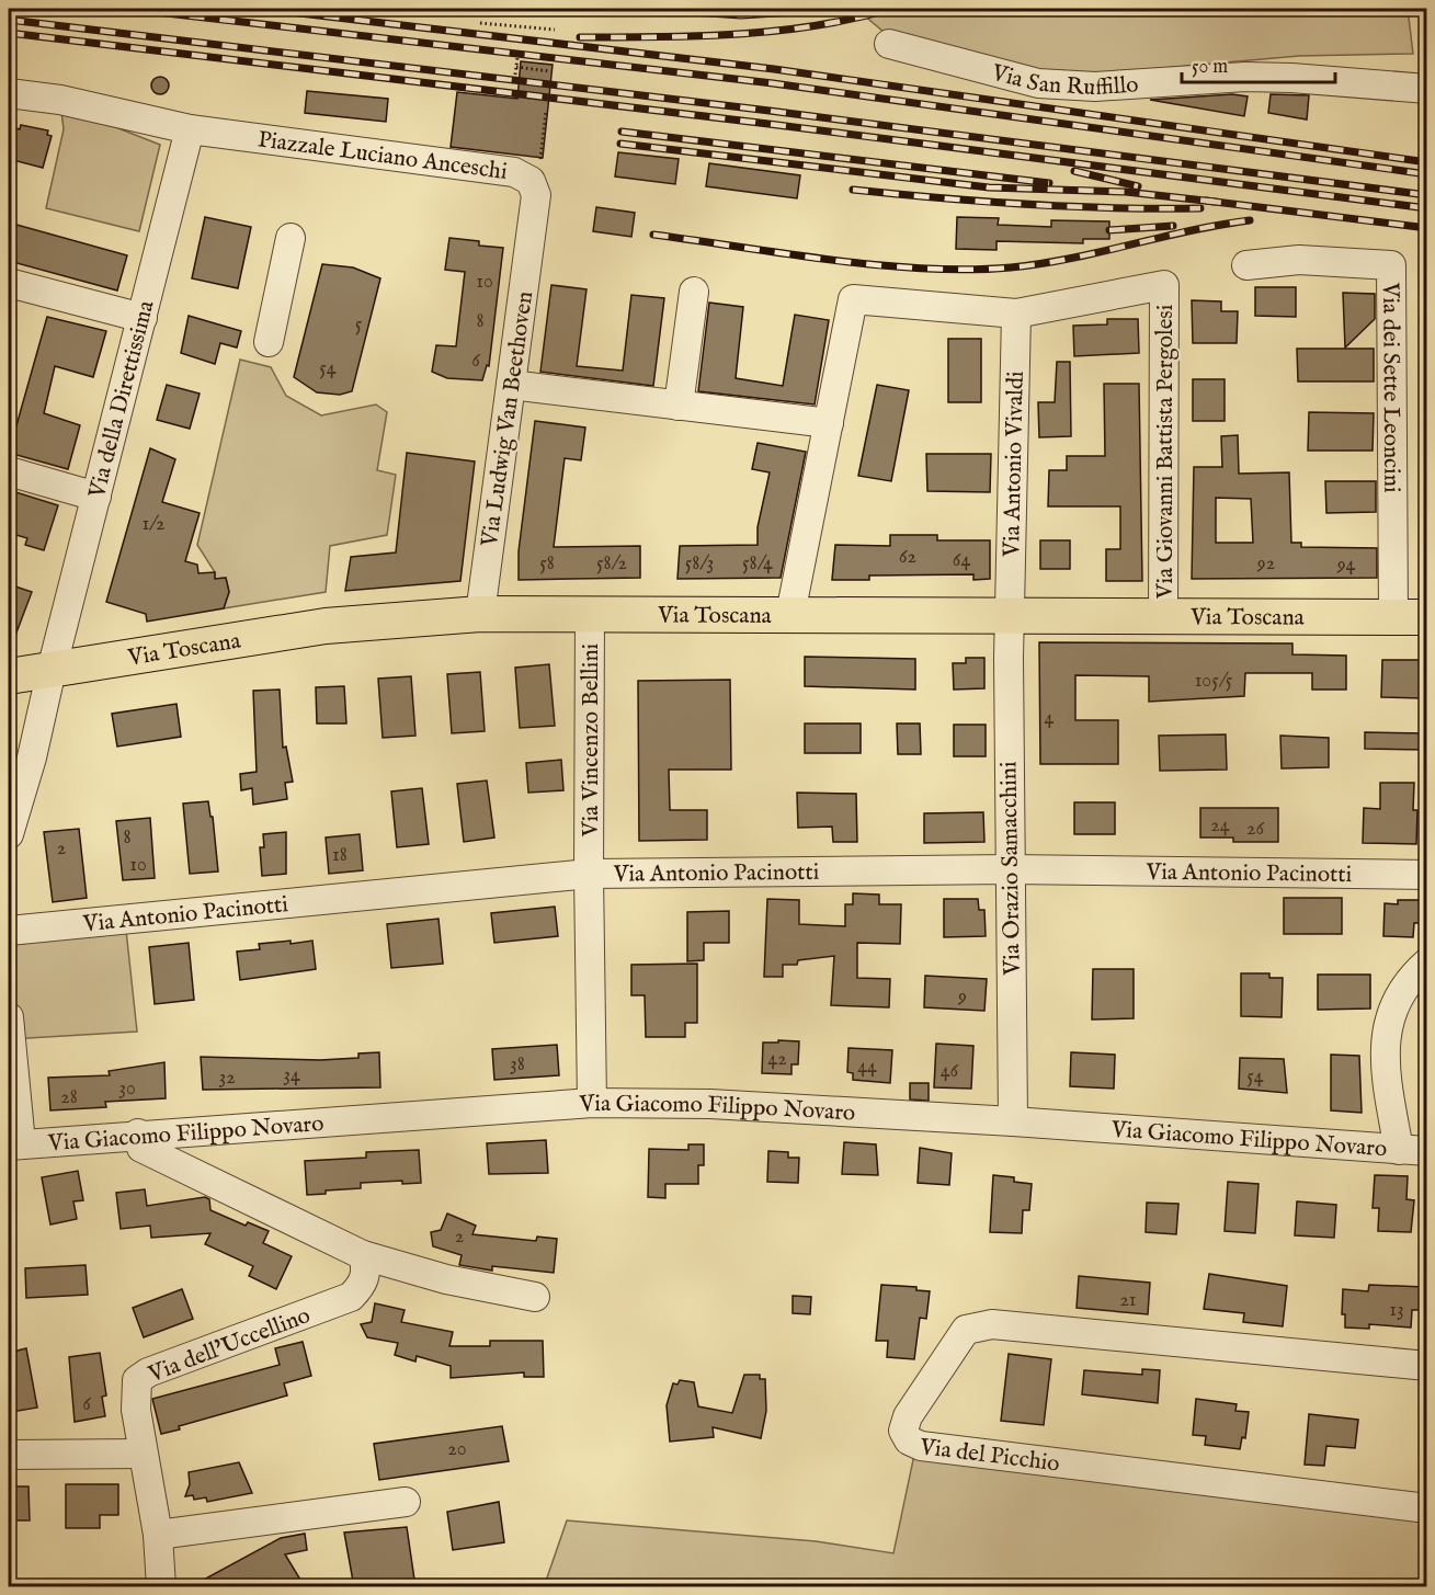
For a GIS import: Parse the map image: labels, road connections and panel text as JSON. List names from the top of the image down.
{
  "streets": {
    "main road": ["Via Toscana"],
    "street": [
      "Via San Ruffillo",
      "Piazzale Luciano Anceschi",
      "Via dei Sette Leoncini",
      "Via della Direttissima",
      "Via Ludwig Van Beethoven",
      "Via Giovanni Battista Pergolesi",
      "Via Antonio Vivaldi",
      "Via Vincenzo Bellini",
      "Via Orazio Samacchini",
      "Via Antonio Pacinotti",
      "Via Giacomo Filippo Novaro",
      "Via dell'Uccellino",
      "Via del Picchio"
    ]
  },
  "crossings": [
    ["Piazzale Luciano Anceschi", "Via della Direttissima"],
    ["Piazzale Luciano Anceschi", "Via Ludwig Van Beethoven"],
    ["Via dei Sette Leoncini", "Via Toscana"],
    ["Via della Direttissima", "Via Toscana"],
    ["Via Ludwig Van Beethoven", "Via Toscana"],
    ["Via Giovanni Battista Pergolesi", "Via Antonio Vivaldi"],
    ["Via Giovanni Battista Pergolesi", "Via Toscana"],
    ["Via Antonio Vivaldi", "Via Toscana"],
    ["Via Antonio Vivaldi", "Via Orazio Samacchini"],
    ["Via Toscana", "Via Vincenzo Bellini"],
    ["Via Toscana", "Via Orazio Samacchini"],
    ["Via Vincenzo Bellini", "Via Antonio Pacinotti"],
    ["Via Vincenzo Bellini", "Via Giacomo Filippo Novaro"],
    ["Via Orazio Samacchini", "Via Antonio Pacinotti"],
    ["Via Orazio Samacchini", "Via Giacomo Filippo Novaro"]
  ],
  "house_numbers": [
    "10",
    "8",
    "5",
    "6",
    "54",
    "1/2",
    "62",
    "64",
    "58",
    "58/2",
    "58/3",
    "58/4",
    "92",
    "94",
    "105/5",
    "4",
    "24",
    "26",
    "8",
    "2",
    "18",
    "10",
    "9",
    "42",
    "38",
    "44",
    "46",
    "34",
    "54",
    "32",
    "30",
    "28",
    "2",
    "21",
    "13",
    "6",
    "20"
  ],
  "scale_bar": "50 m"
}
